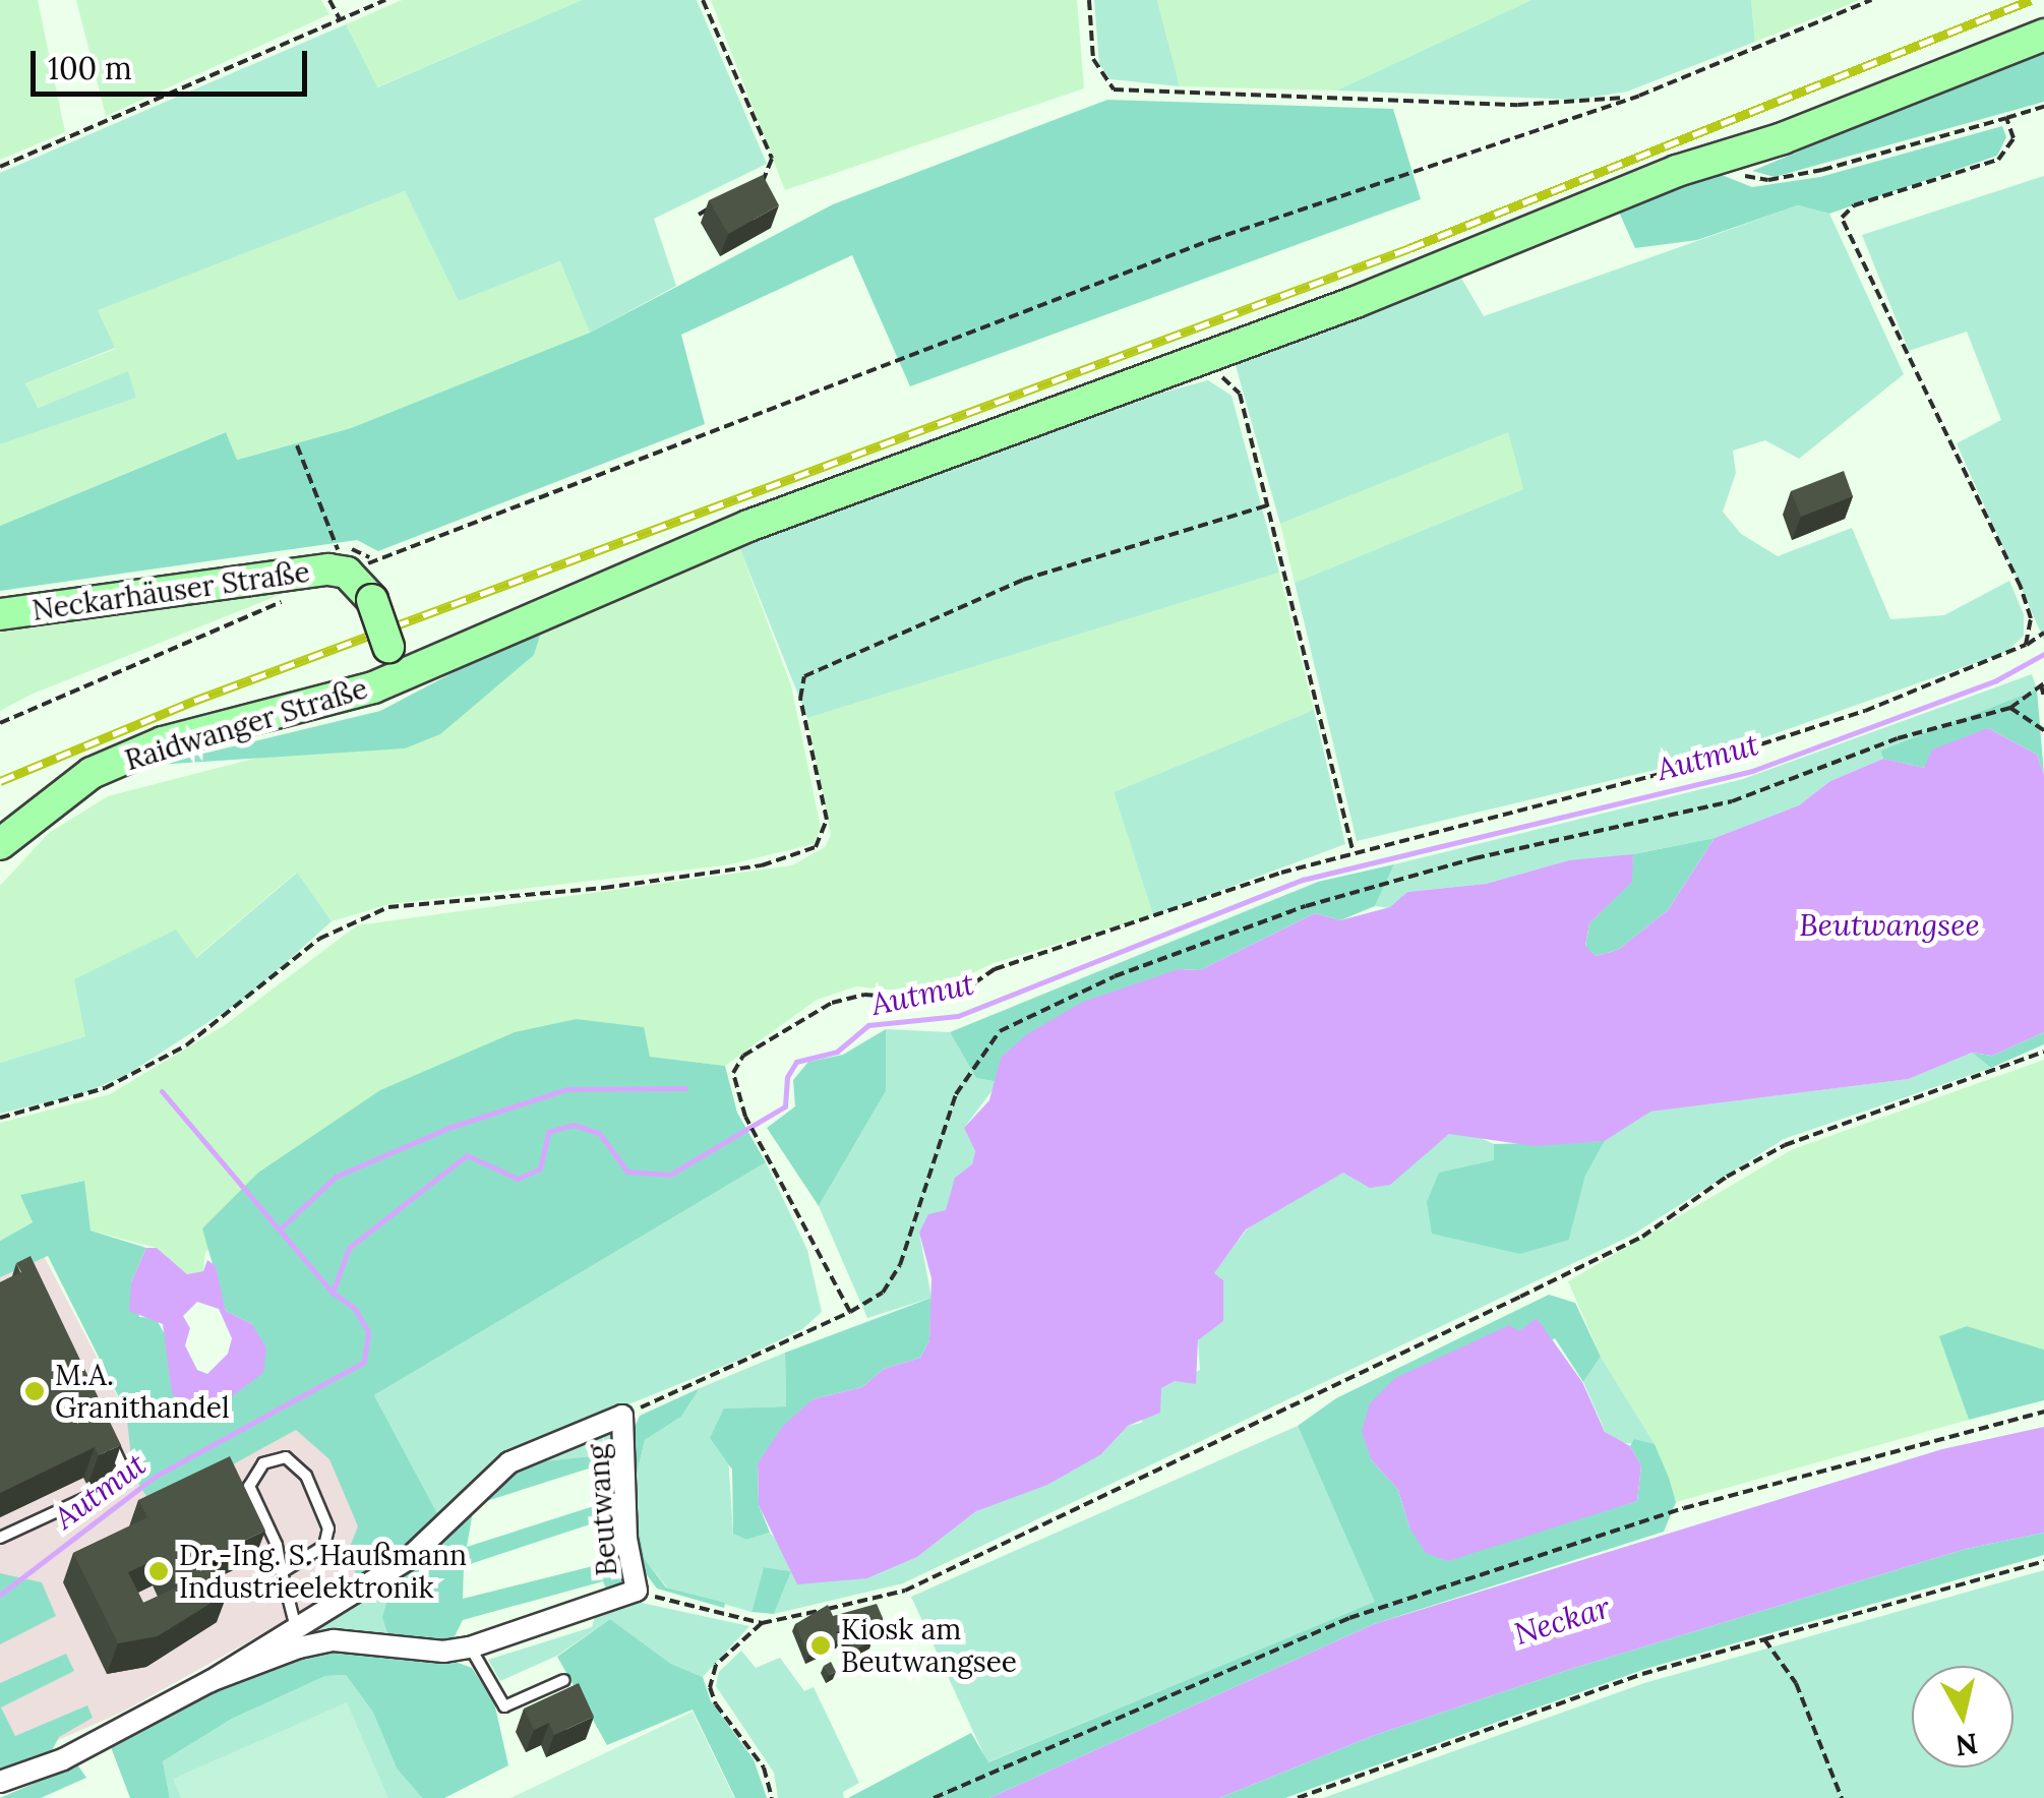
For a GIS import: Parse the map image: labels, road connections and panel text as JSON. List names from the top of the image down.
{
  "streets": {
    "street": ["Neckarhäuser Straße", "Raidwanger Straße", "Beutwang"]
  },
  "crossings": [
    ["Neckarhäuser Straße", "Raidwanger Straße"]
  ],
  "water": ["Autmut", "Beutwangsee", "Neckar"],
  "places": ["M.A. Granithandel", "Dr.-Ing. S. Haußmann Industrieelektronik", "Kiosk am Beutwangsee"],
  "scale_bar": "100 m",
  "north": "bottom"
}
